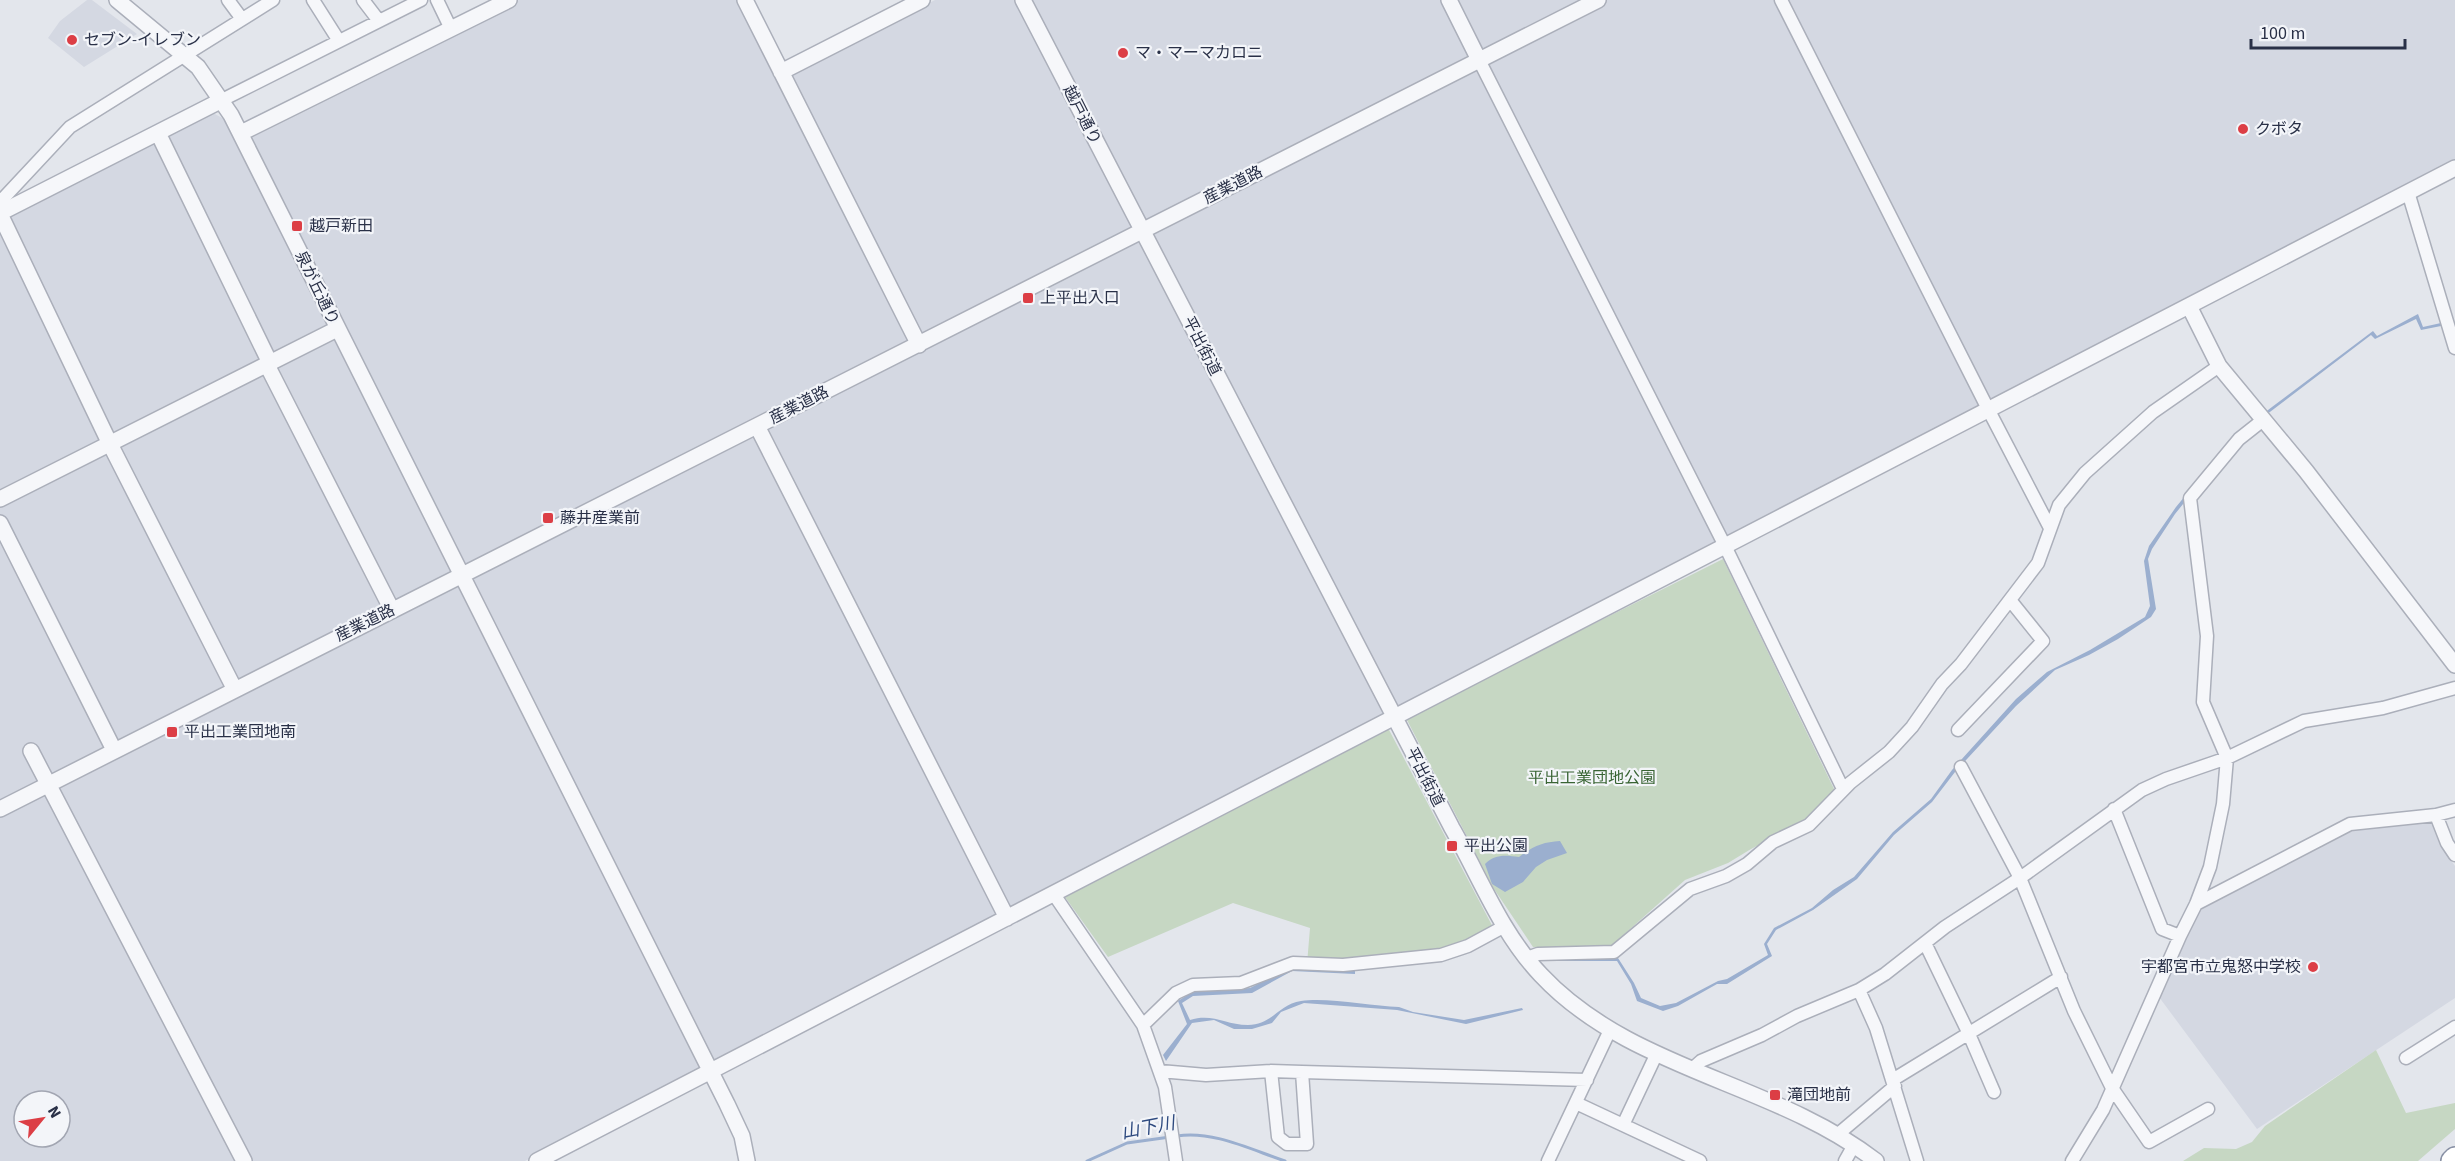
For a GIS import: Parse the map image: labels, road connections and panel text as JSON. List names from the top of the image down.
{
  "streets": {
    "street": [
      "越戸通り",
      "産業道路",
      "泉が丘通り",
      "平出街道"
    ]
  },
  "crossings": [
    ["越戸通り", "産業道路"],
    ["越戸通り", "平出街道"],
    ["産業道路", "泉が丘通り"],
    ["産業道路", "平出街道"]
  ],
  "water": ["山下川"],
  "parks": ["平出工業団地公園"],
  "places": {
    "other": [
      "セブン-イレブン",
      "マ・マーマカロニ",
      "クボタ",
      "宇都宮市立鬼怒中学校"
    ],
    "transit": [
      "越戸新田",
      "上平出入口",
      "藤井産業前",
      "平出工業団地南",
      "平出公園",
      "滝団地前"
    ]
  },
  "scale_bar": "100 m",
  "north": "top right"
}
